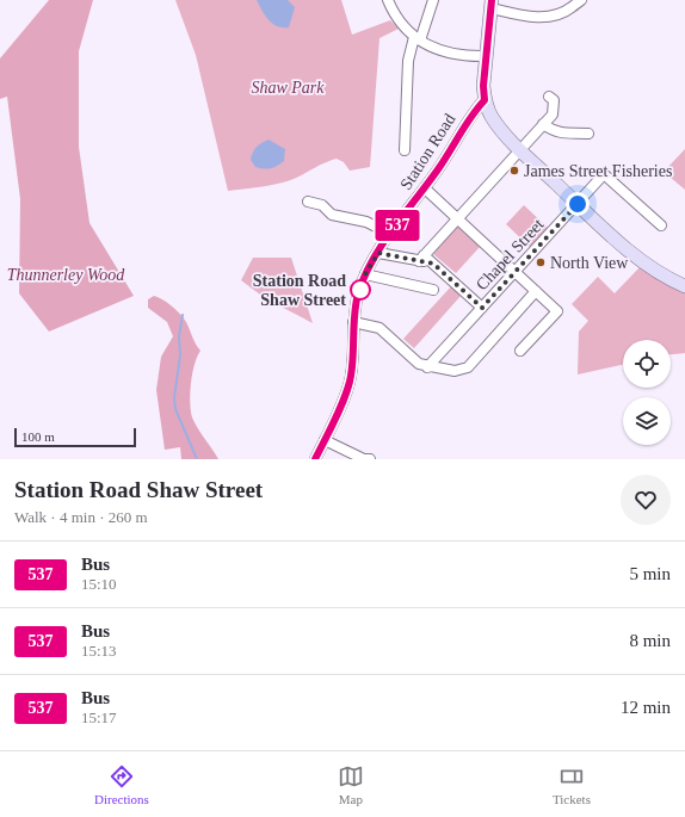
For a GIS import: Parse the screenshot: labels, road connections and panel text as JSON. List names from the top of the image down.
{
  "streets": {
    "street": ["Station Road", "Chapel Street"]
  },
  "parks": ["Shaw Park", "Thunnerley Wood"],
  "places": ["James Street Fisheries", "North View", "Station Road Shaw Street"],
  "lines": ["bus line 537"],
  "scale_bar": "100 m",
  "page": {
    "on_map": "537",
    "scale": "100 m",
    "heading": ["Station Road Shaw Street", "Walk · 4 min · 260 m"],
    "list": [
      {
        "mark": "537",
        "name": "Bus",
        "note": "15:10",
        "value": "5 min"
      },
      {
        "mark": "537",
        "name": "Bus",
        "note": "15:13",
        "value": "8 min"
      },
      {
        "mark": "537",
        "name": "Bus",
        "note": "15:17",
        "value": "12 min"
      }
    ],
    "tabs": ["Directions", "Map", "Tickets"]
  }
}
